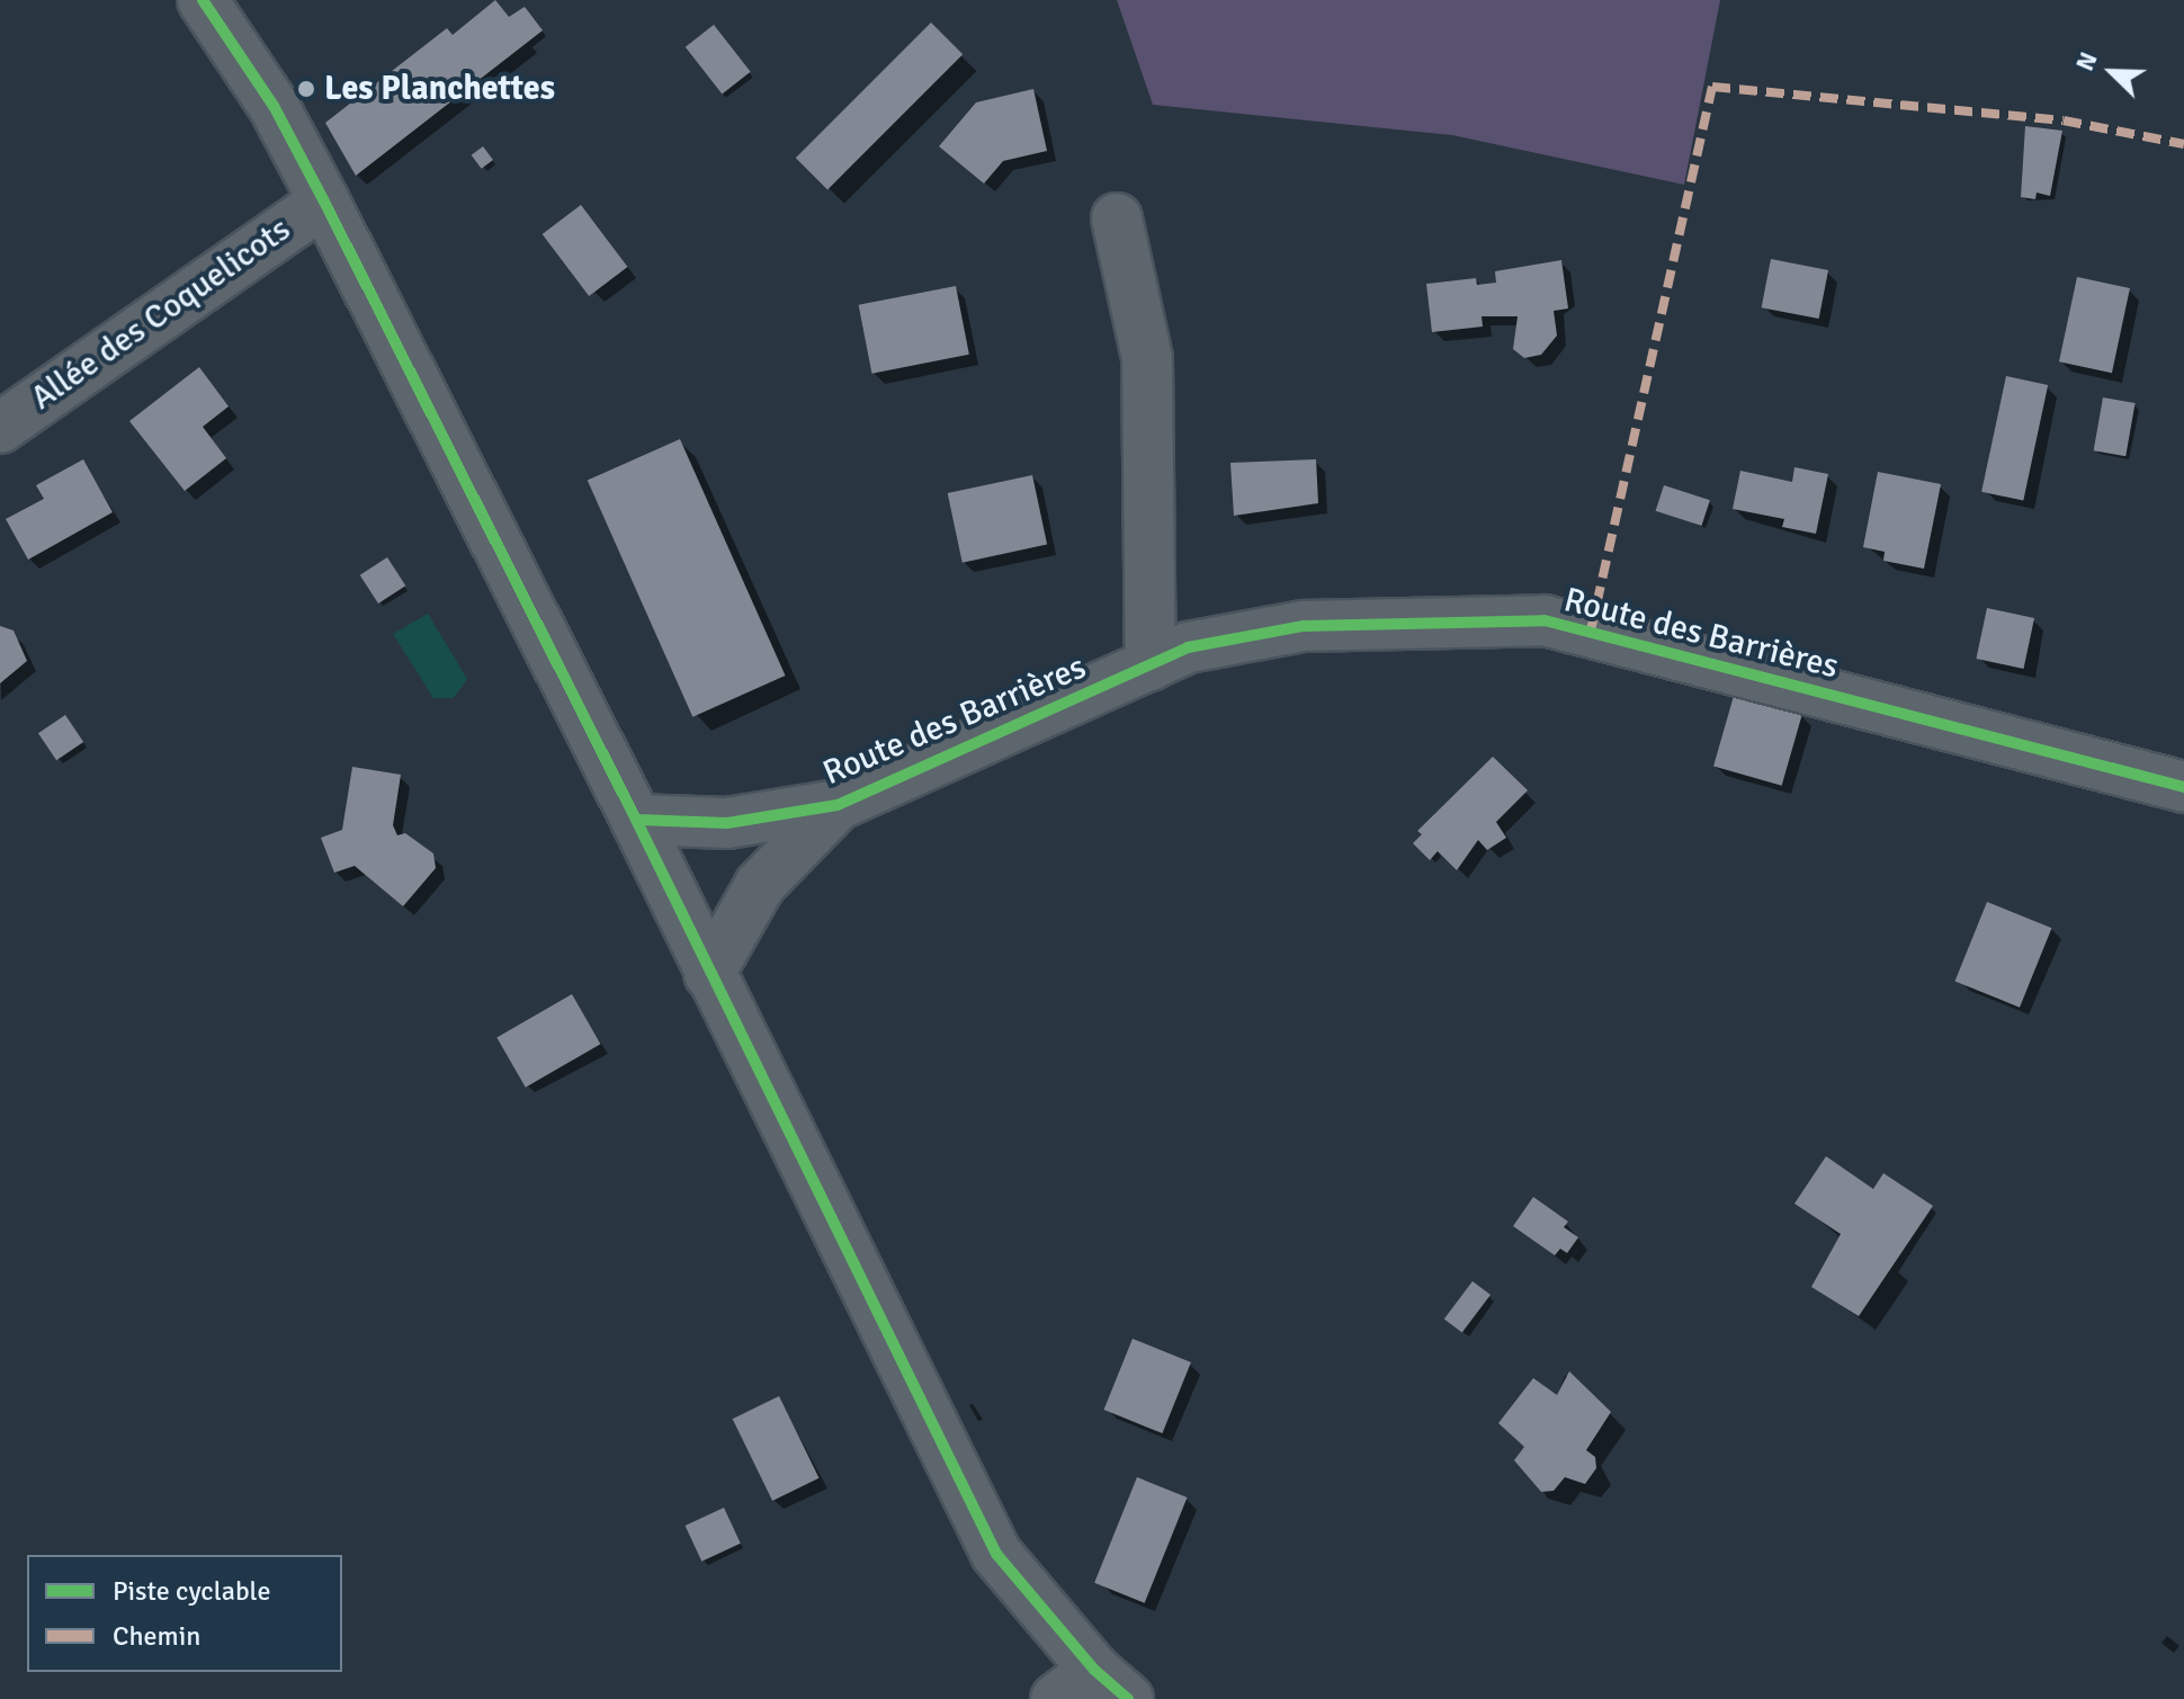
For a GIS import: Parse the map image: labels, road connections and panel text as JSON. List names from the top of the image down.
{
  "streets": {
    "street": ["Allée des Coquelicots", "Route des Barrières"]
  },
  "places": ["Les Planchettes"],
  "legend": ["Piste cyclable", "Chemin"],
  "north": "top left"
}
